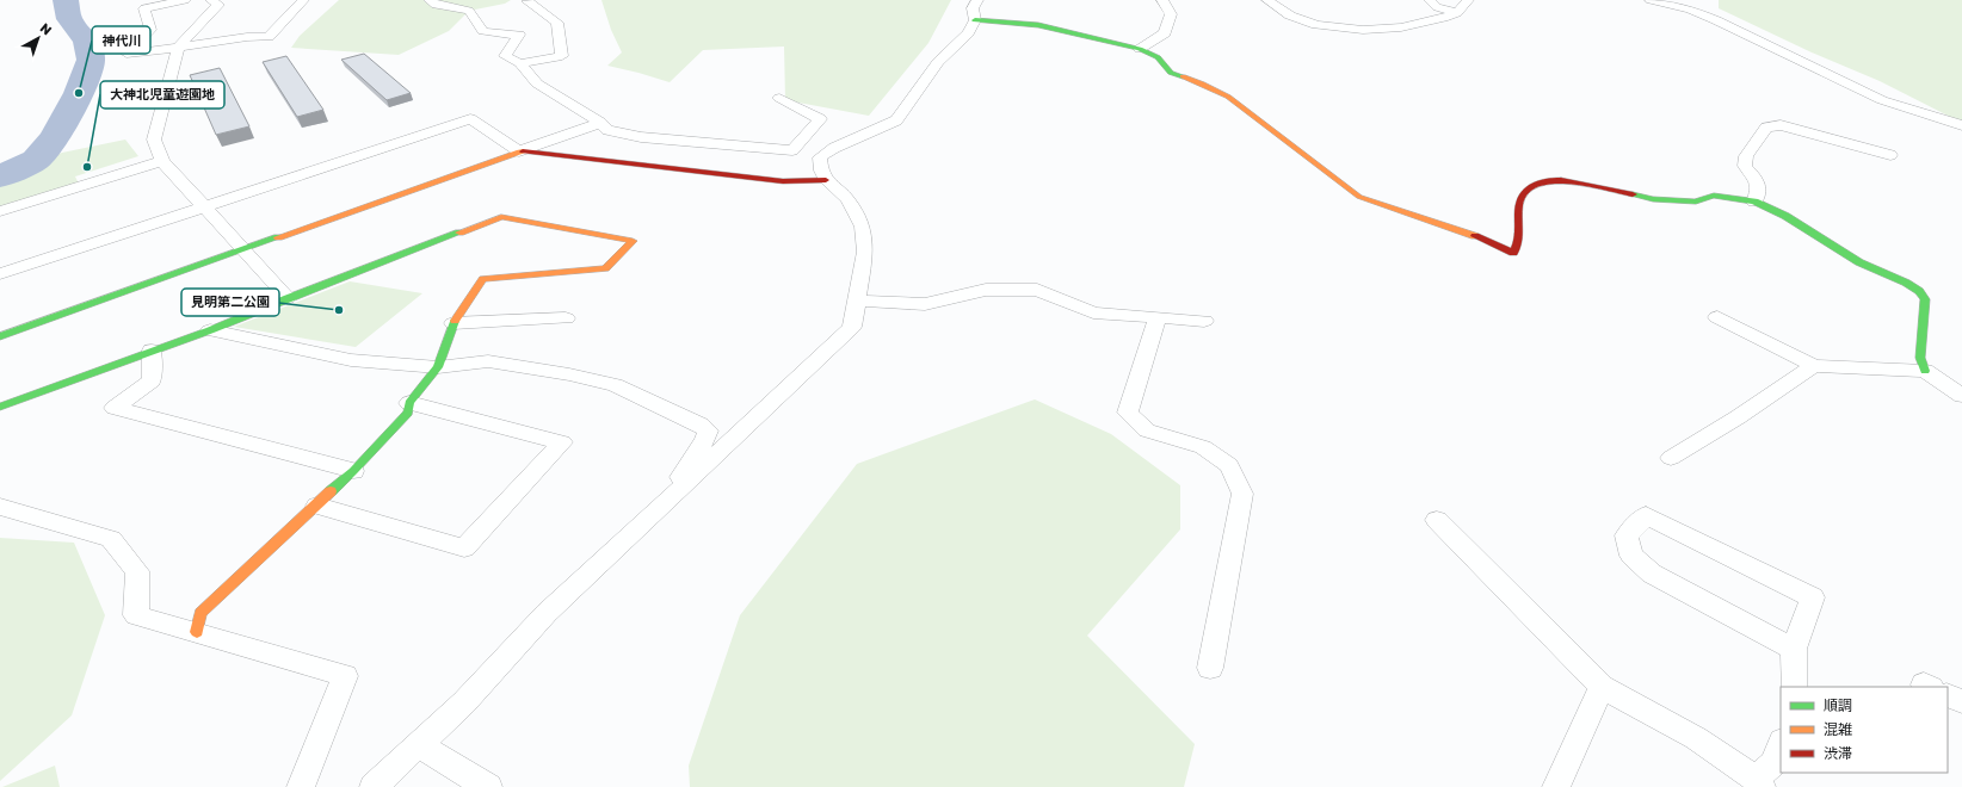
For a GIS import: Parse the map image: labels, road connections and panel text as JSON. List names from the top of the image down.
{
  "places": ["神代川", "大神北児童遊園地", "見明第二公園"],
  "legend": ["順調", "混雑", "渋滞"],
  "north": "top right"
}
